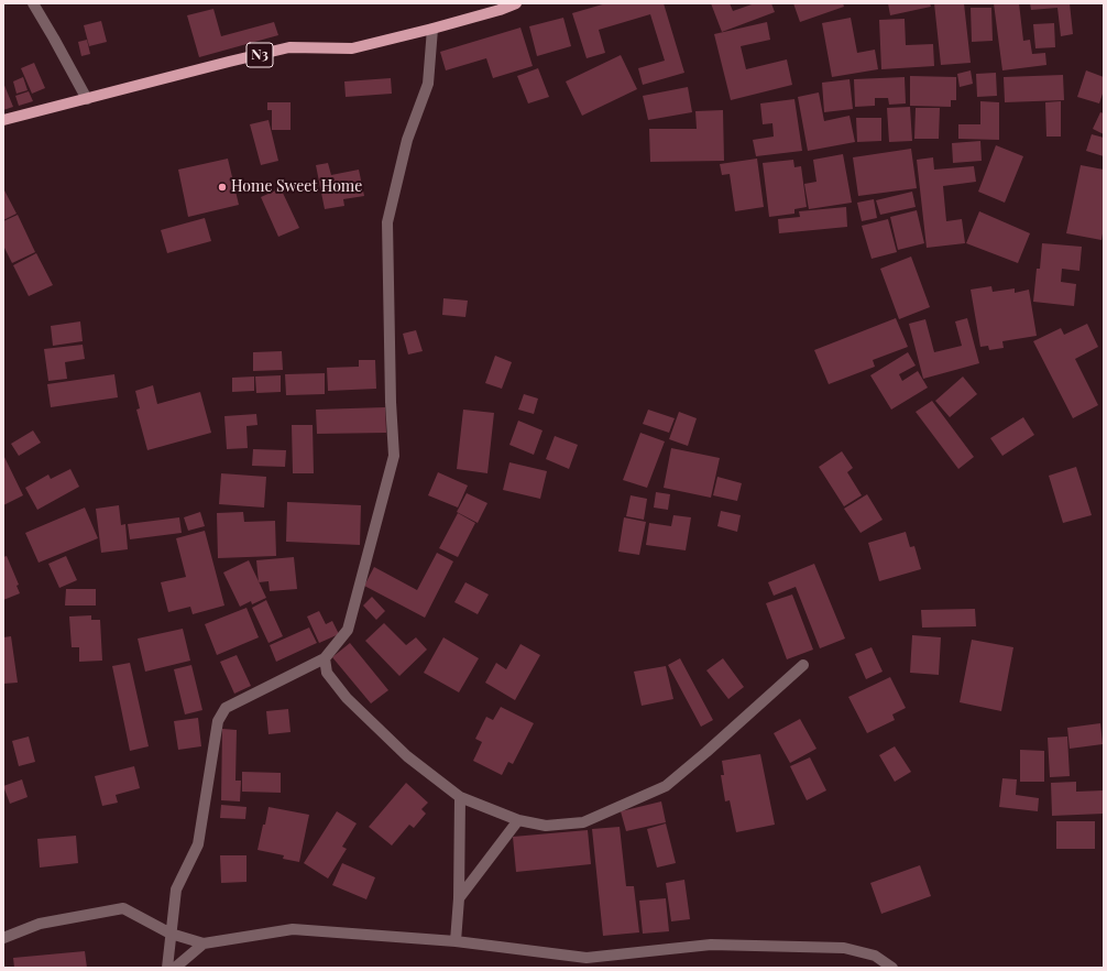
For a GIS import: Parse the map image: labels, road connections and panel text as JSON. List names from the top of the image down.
{
  "streets": {
    "main road": ["N3"]
  },
  "places": ["Home Sweet Home"]
}
